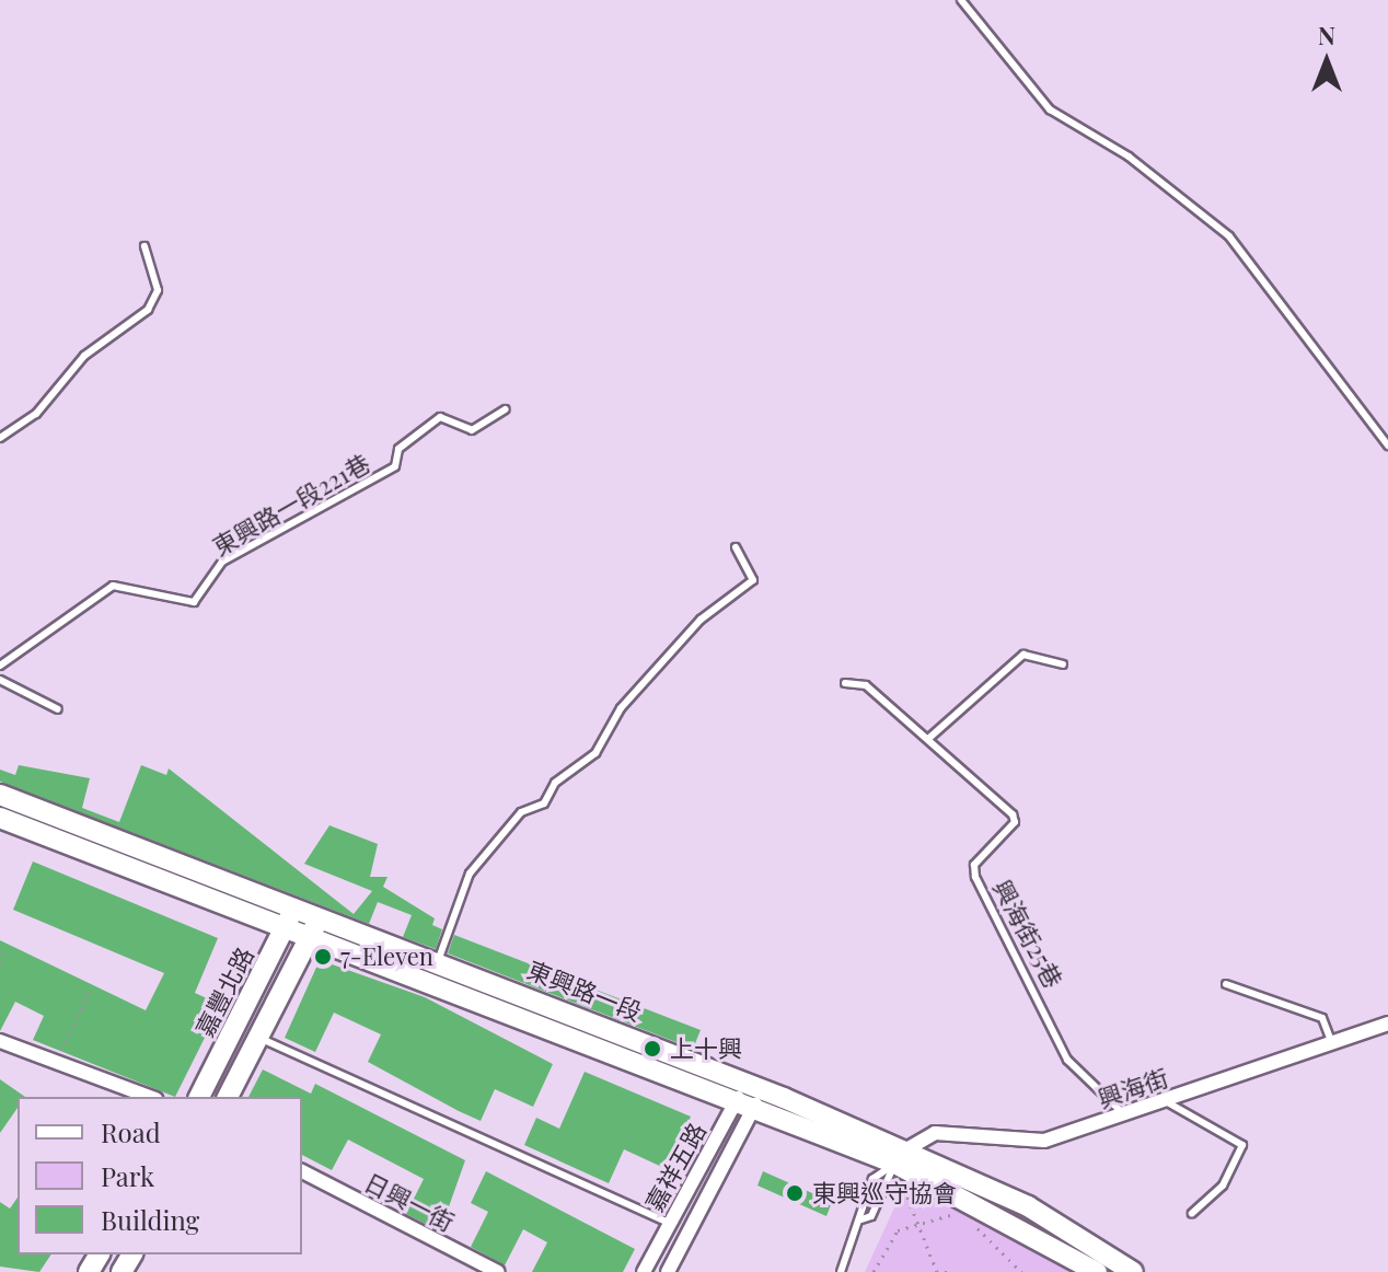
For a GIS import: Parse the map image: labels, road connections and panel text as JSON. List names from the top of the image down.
{
  "streets": {
    "street": [
      "東興路一段",
      "嘉豐北路",
      "興海街",
      "嘉祥五路",
      "日興一街"
    ],
    "lane": ["東興路一段221巷", "興海街25巷"]
  },
  "crossings": [
    ["興海街25巷", "興海街"],
    ["東興路一段", "嘉豐北路"],
    ["東興路一段", "興海街"],
    ["東興路一段", "嘉祥五路"]
  ],
  "places": ["7-Eleven", "上十興", "東興巡守協會"],
  "legend": ["Road", "Park", "Building"],
  "north": "top"
}
